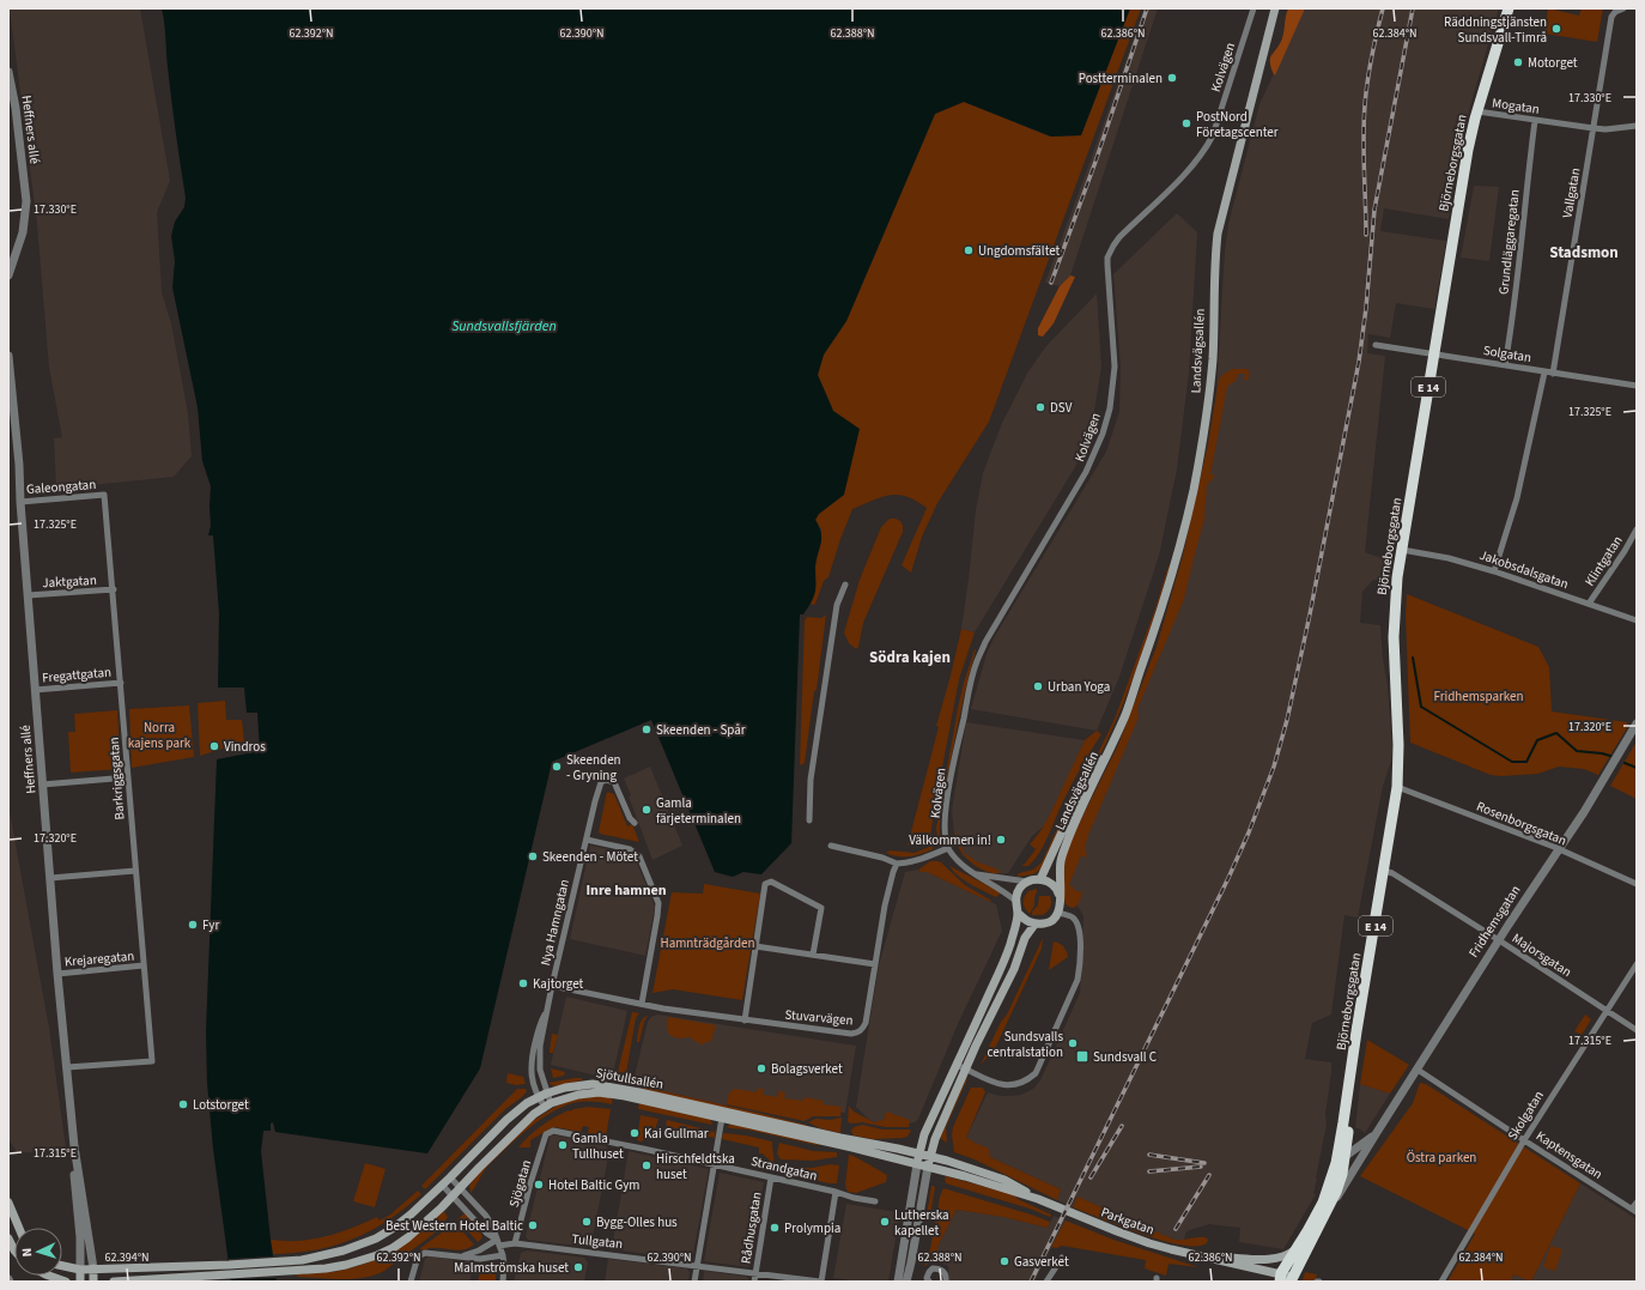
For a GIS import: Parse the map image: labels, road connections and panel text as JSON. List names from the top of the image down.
{
  "streets": {
    "highway": ["Björneborgsgatan", "E 14", "Fridhemsgatan"],
    "main road": ["Landsvägsallén", "Sjötullsallén", "Parkgatan"],
    "street": [
      "Kolvägen",
      "Mogatan",
      "Heffners allé",
      "Vallgatan",
      "Grundläggaregatan",
      "Solgatan",
      "Galeongatan",
      "Klintgatan",
      "Jakobsdalsgatan",
      "Jaktgatan",
      "Fregattgatan",
      "Barkriggsgatan",
      "Rosenborgsgatan",
      "Nya Hamngatan",
      "Majorsgatan",
      "Krejaregatan",
      "Stuvarvägen",
      "Skolgatan",
      "Kaptensgatan",
      "Strandgatan",
      "Sjögatan",
      "Rådhusgatan",
      "Tullgatan"
    ]
  },
  "crossings": [
    ["Mogatan", "Björneborgsgatan"],
    ["Mogatan", "Vallgatan"],
    ["Mogatan", "Grundläggaregatan"],
    ["Heffners allé", "Galeongatan"],
    ["Heffners allé", "Jaktgatan"],
    ["Heffners allé", "Fregattgatan"],
    ["Heffners allé", "Barkriggsgatan"],
    ["Heffners allé", "Krejaregatan"],
    ["Heffners allé", "Sjötullsallén"],
    ["Björneborgsgatan", "Solgatan"],
    ["Björneborgsgatan", "E 14"],
    ["Björneborgsgatan", "Jakobsdalsgatan"],
    ["Björneborgsgatan", "Rosenborgsgatan"],
    ["Björneborgsgatan", "Fridhemsgatan"],
    ["Björneborgsgatan", "Majorsgatan"],
    ["Vallgatan", "Solgatan"],
    ["Grundläggaregatan", "Solgatan"],
    ["E 14", "Fridhemsgatan"],
    ["E 14", "Parkgatan"],
    ["Galeongatan", "Barkriggsgatan"],
    ["Klintgatan", "Jakobsdalsgatan"],
    ["Jaktgatan", "Barkriggsgatan"],
    ["Fregattgatan", "Barkriggsgatan"],
    ["Barkriggsgatan", "Krejaregatan"],
    ["Rosenborgsgatan", "Fridhemsgatan"],
    ["Fridhemsgatan", "Majorsgatan"],
    ["Fridhemsgatan", "Kaptensgatan"],
    ["Fridhemsgatan", "Parkgatan"],
    ["Nya Hamngatan", "Stuvarvägen"],
    ["Nya Hamngatan", "Sjötullsallén"],
    ["Majorsgatan", "Skolgatan"],
    ["Skolgatan", "Kaptensgatan"],
    ["Strandgatan", "Sjögatan"],
    ["Strandgatan", "Rådhusgatan"],
    ["Sjögatan", "Tullgatan"],
    ["Rådhusgatan", "Tullgatan"]
  ],
  "districts": ["Stadsmon", "Södra kajen", "Inre hamnen"],
  "water": ["Sundsvallsfjärden"],
  "parks": [
    "Fridhemsparken",
    "Norra kajens park",
    "Hamnträdgården",
    "Östra parken"
  ],
  "places": {
    "other": [
      "Räddningstjänsten Sundsvall-Timrå",
      "Motorget",
      "Postterminalen",
      "PostNord Företagscenter",
      "Ungdomsfältet",
      "DSV",
      "Urban Yoga",
      "Skeenden - Spår",
      "Vindros",
      "Skeenden - Gryning",
      "Gamla färjeterminalen",
      "Välkommen in!",
      "Skeenden - Mötet",
      "Fyr",
      "Kajtorget",
      "Sundsvalls centralstation",
      "Bolagsverket",
      "Lotstorget",
      "Kai Gullmar",
      "Gamla Tullhuset",
      "Hirschfeldtska huset",
      "Hotel Baltic Gym",
      "Bygg-Olles hus",
      "Lutherska kapellet",
      "Best Western Hotel Baltic",
      "Prolympia",
      "Gasverket",
      "Malmströmska huset"
    ],
    "transit": ["Sundsvall C"]
  },
  "north": "left",
  "coordinates": [
    "62.392°N",
    "62.390°N",
    "62.388°N",
    "62.386°N",
    "62.384°N",
    "17.330°E",
    "17.325°E",
    "17.320°E",
    "17.315°E",
    "62.394°N"
  ]
}
